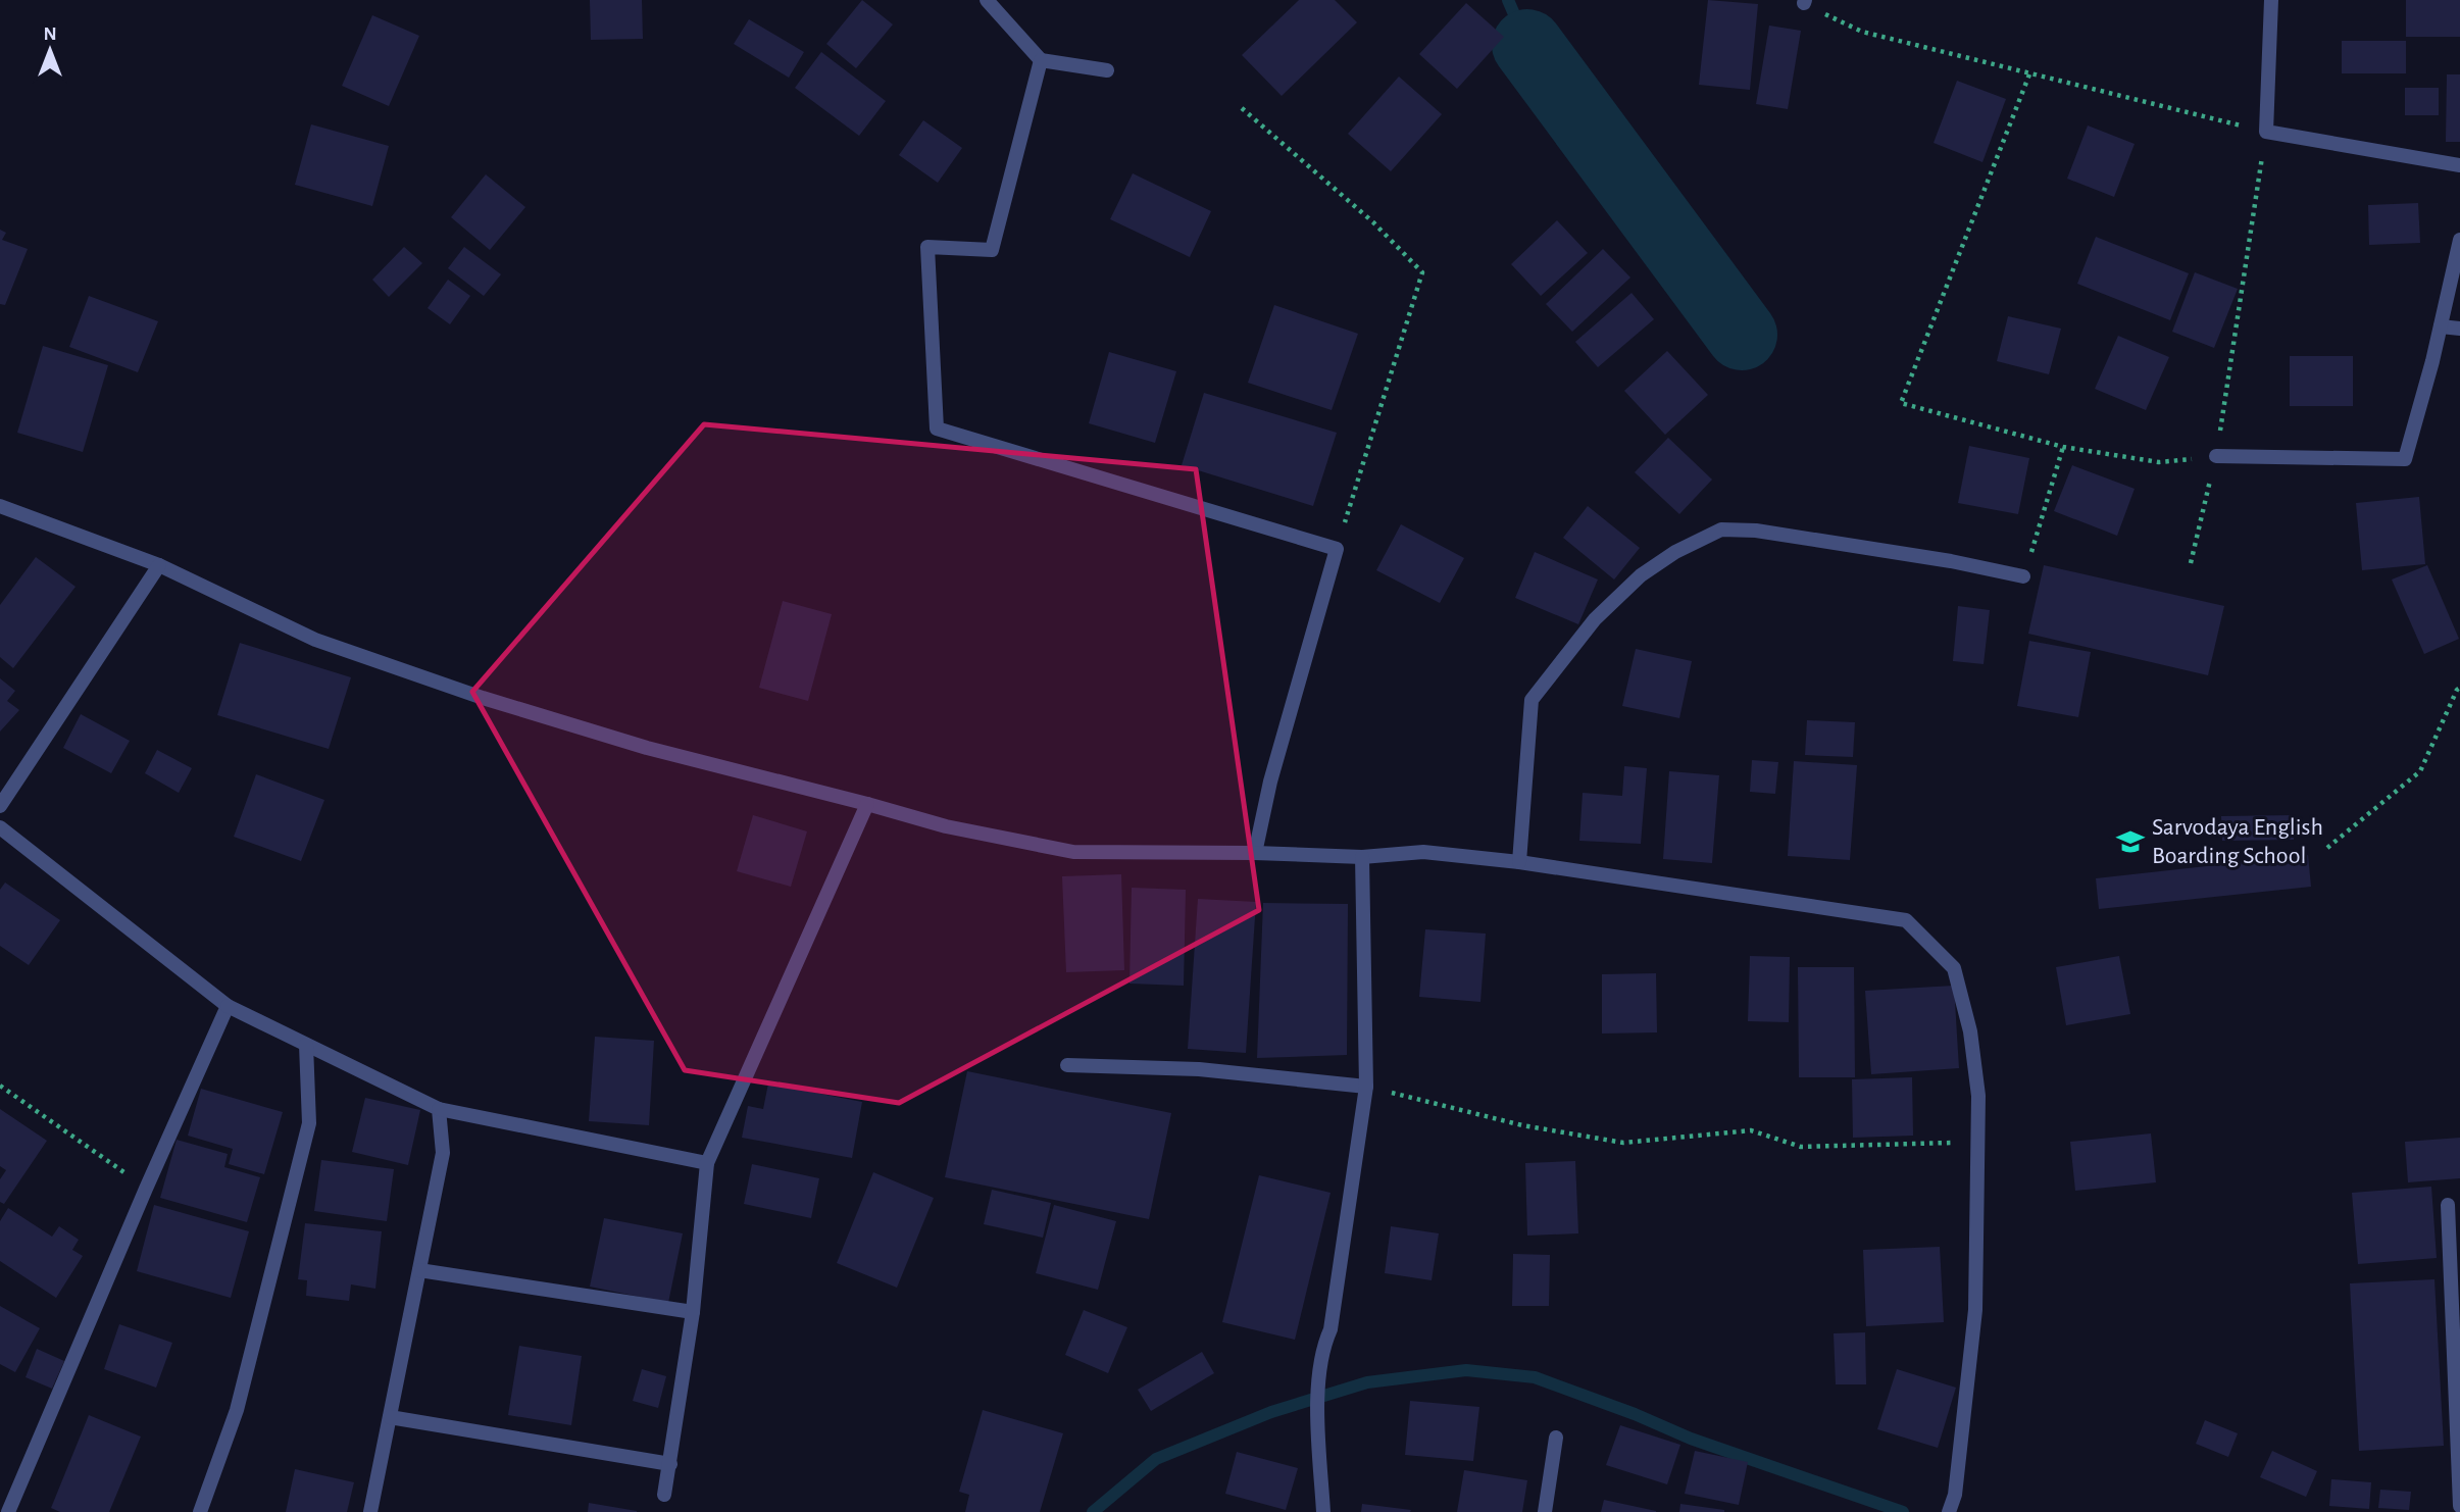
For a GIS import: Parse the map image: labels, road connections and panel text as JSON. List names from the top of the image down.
{
  "places": {
    "school or university": ["Sarvodaya English Boarding School"]
  },
  "north": "top"
}
